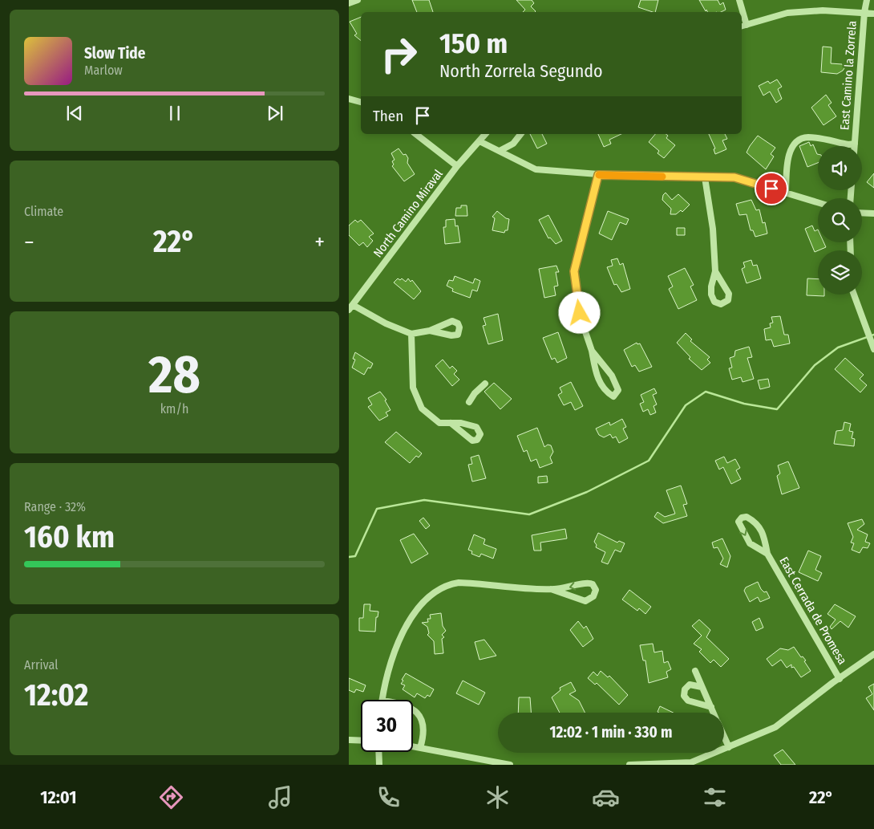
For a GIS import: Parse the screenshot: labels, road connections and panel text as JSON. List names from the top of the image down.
{
  "streets": {
    "street": ["East Camino la Zorrela", "North Camino Miraval", "East Cerrada de Promesa"]
  },
  "page": {
    "turn": ["150 m", "North Zorrela Segundo"],
    "song": ["Slow Tide", "Marlow"],
    "then": "Then",
    "tile": [
      "Climate",
      ["28", "km/h"],
      ["Range · 32%", "160 km"],
      ["Arrival", "12:02"]
    ],
    "heat": ["−", "22°", "+"],
    "limit": "30",
    "trip": "12:02 · 1 min · 330 m",
    "tabs": ["12:01", "22°"]
  }
}
